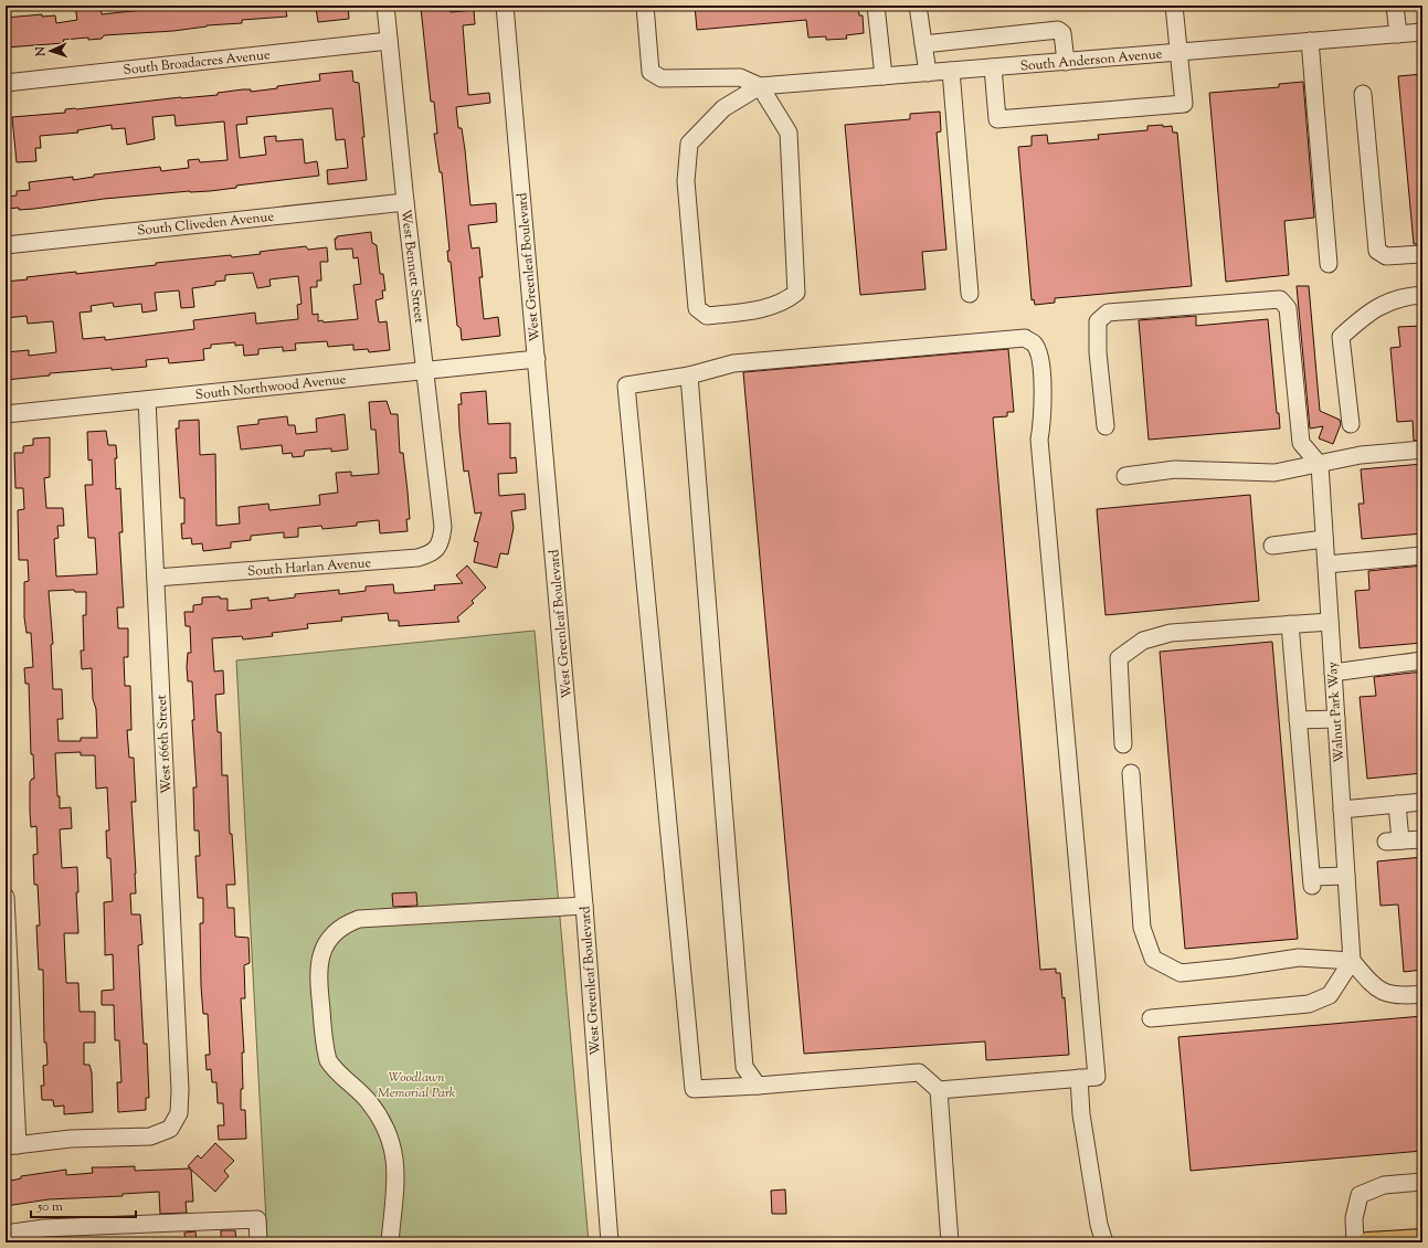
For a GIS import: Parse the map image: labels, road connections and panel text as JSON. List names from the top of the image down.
{
  "streets": {
    "street": [
      "South Anderson Avenue",
      "South Broadacres Avenue",
      "South Cliveden Avenue",
      "West Bennett Street",
      "West Greenleaf Boulevard",
      "South Northwood Avenue",
      "South Harlan Avenue",
      "Walnut Park Way",
      "West 166th Street"
    ]
  },
  "crossings": [
    ["South Broadacres Avenue", "West Bennett Street"],
    ["South Cliveden Avenue", "West Bennett Street"],
    ["West Bennett Street", "South Northwood Avenue"],
    ["West Bennett Street", "South Harlan Avenue"],
    ["West Greenleaf Boulevard", "South Northwood Avenue"],
    ["South Northwood Avenue", "West 166th Street"],
    ["South Harlan Avenue", "West 166th Street"]
  ],
  "parks": ["Woodlawn Memorial Park"],
  "scale_bar": "50 m",
  "north": "left"
}
